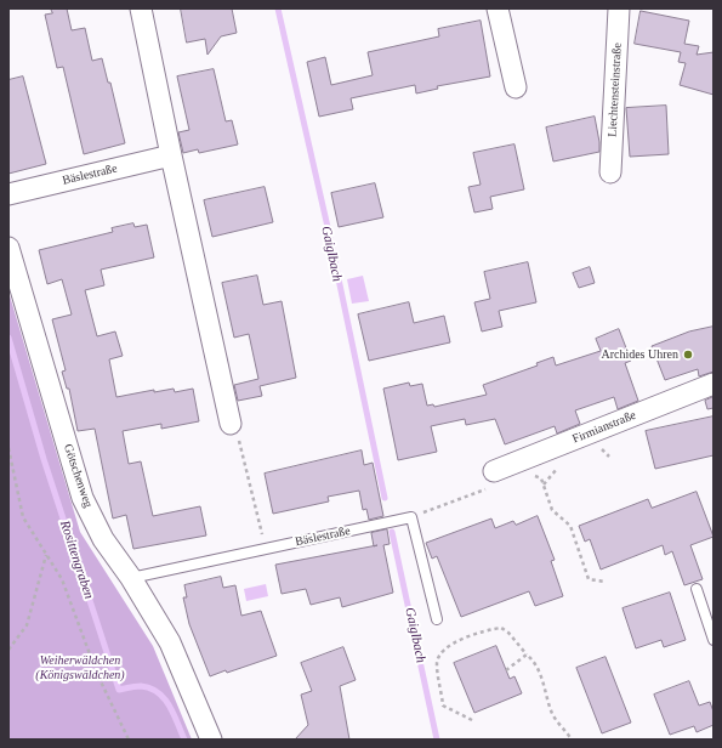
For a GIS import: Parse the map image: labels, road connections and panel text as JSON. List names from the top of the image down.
{
  "streets": {
    "street": [
      "Liechtensteinstraße",
      "Bäslestraße",
      "Firmianstraße",
      "Götschenweg"
    ]
  },
  "crossings": [
    ["Bäslestraße", "Götschenweg"]
  ],
  "water": ["Gaiglbach", "Rosittengraben"],
  "parks": ["Weiherwäldchen (Königswäldchen)"],
  "places": ["Archides Uhren"]
}
